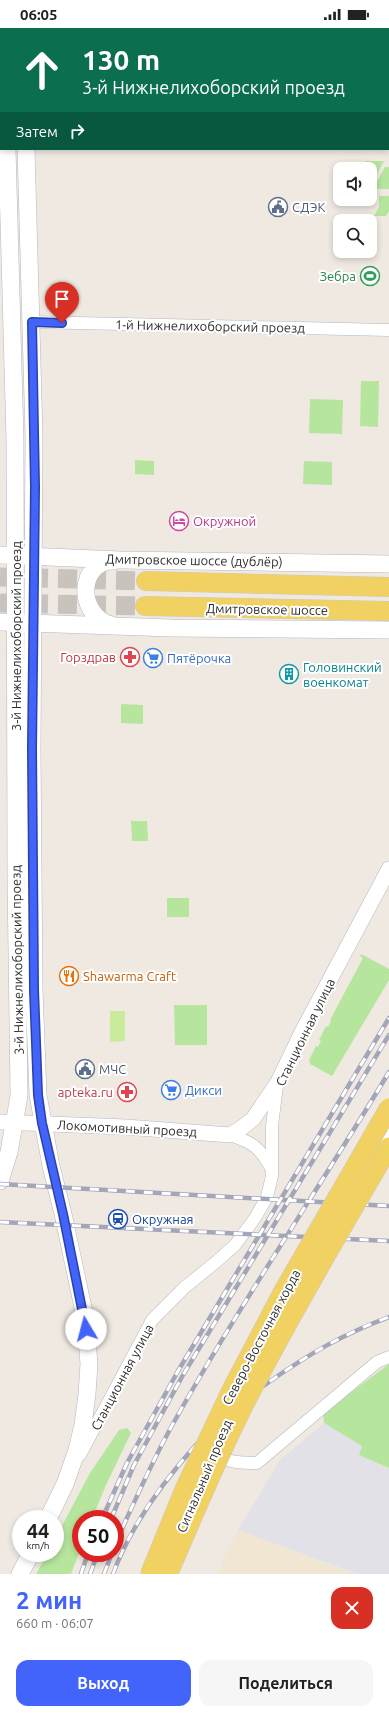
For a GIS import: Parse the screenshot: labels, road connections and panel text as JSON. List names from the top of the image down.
{
  "streets": {
    "main road": [
      "Дмитровское шоссе (дублёр)",
      "Дмитровское шоссе",
      "3-й Нижнелихоборский проезд",
      "Станционная улица",
      "Северо-Восточная хорда"
    ],
    "street": ["1-й Нижнелихоборский проезд", "Локомотивный проезд", "Сигнальный проезд"]
  },
  "crossings": [
    ["1-й Нижнелихоборский проезд", "3-й Нижнелихоборский проезд"],
    ["Дмитровское шоссе (дублёр)", "3-й Нижнелихоборский проезд"],
    ["3-й Нижнелихоборский проезд", "Станционная улица"],
    ["3-й Нижнелихоборский проезд", "Локомотивный проезд"],
    ["Станционная улица", "Локомотивный проезд"]
  ],
  "places": {
    "public building": ["СДЭК", "МЧС"],
    "sports": ["Зебра"],
    "hotel": ["Окружной"],
    "pharmacy": ["Горздрав", "apteka.ru"],
    "supermarket": ["Пятёрочка", "Дикси"],
    "building": ["Головинский военкомат"],
    "restaurant": ["Shawarma Craft"],
    "station": ["Окружная"]
  },
  "page": {
    "status": "06:05",
    "turn": ["130 m", "3-й Нижнелихоборский проезд"],
    "then": "Затем",
    "speed": "44 km/h",
    "limit": "50",
    "heading": ["2 мин", "660 m · 06:07"],
    "buttons": ["Выход", "Поделиться"]
  }
}
